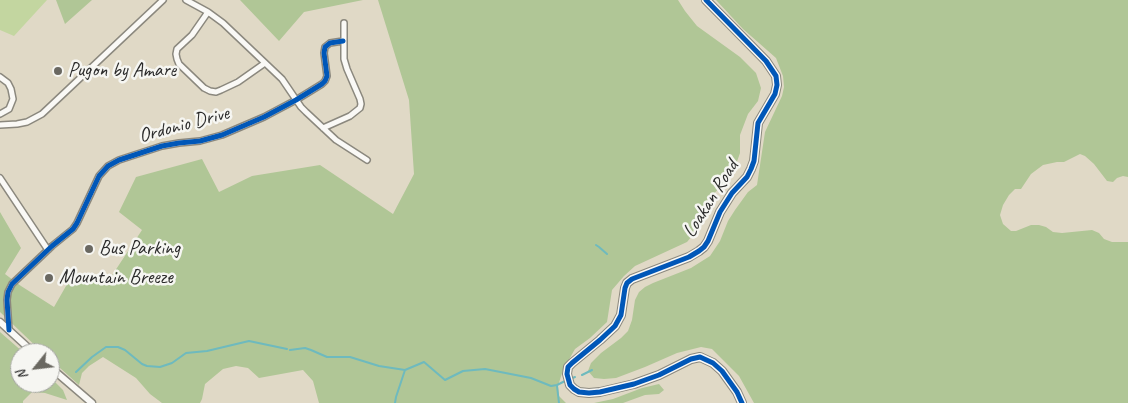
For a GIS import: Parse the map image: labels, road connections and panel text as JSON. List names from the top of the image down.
{
  "streets": {
    "main road": ["Loakan Road"],
    "street": ["Ordonio Drive"]
  },
  "places": ["Pugon by Amare", "Bus Parking", "Mountain Breeze"],
  "north": "bottom left"
}
